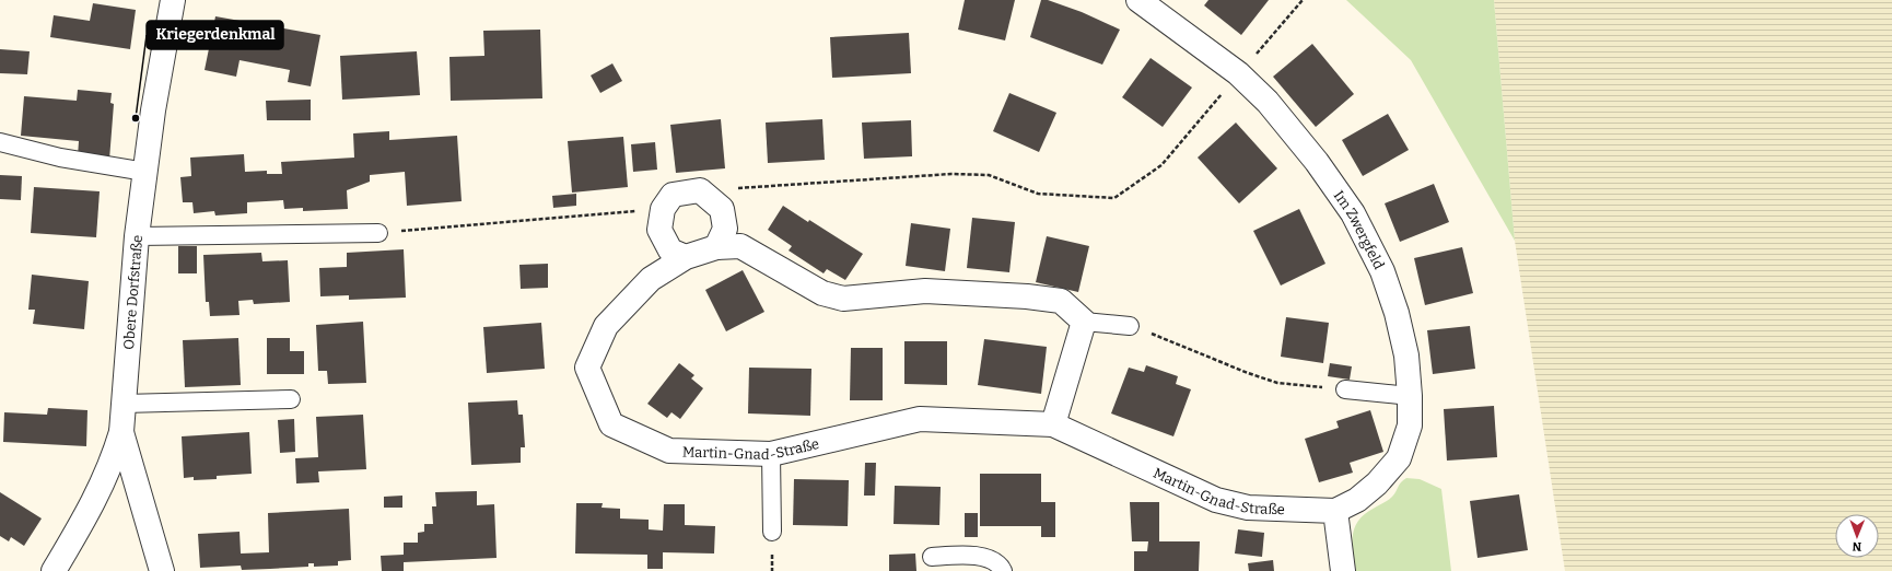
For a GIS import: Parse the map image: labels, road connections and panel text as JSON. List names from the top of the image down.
{
  "streets": {
    "street": ["Im Zwergfeld", "Obere Dorfstraße", "Martin-Gnad-Straße"]
  },
  "crossings": [
    ["Im Zwergfeld", "Martin-Gnad-Straße"]
  ],
  "places": ["Kriegerdenkmal"],
  "north": "bottom"
}
